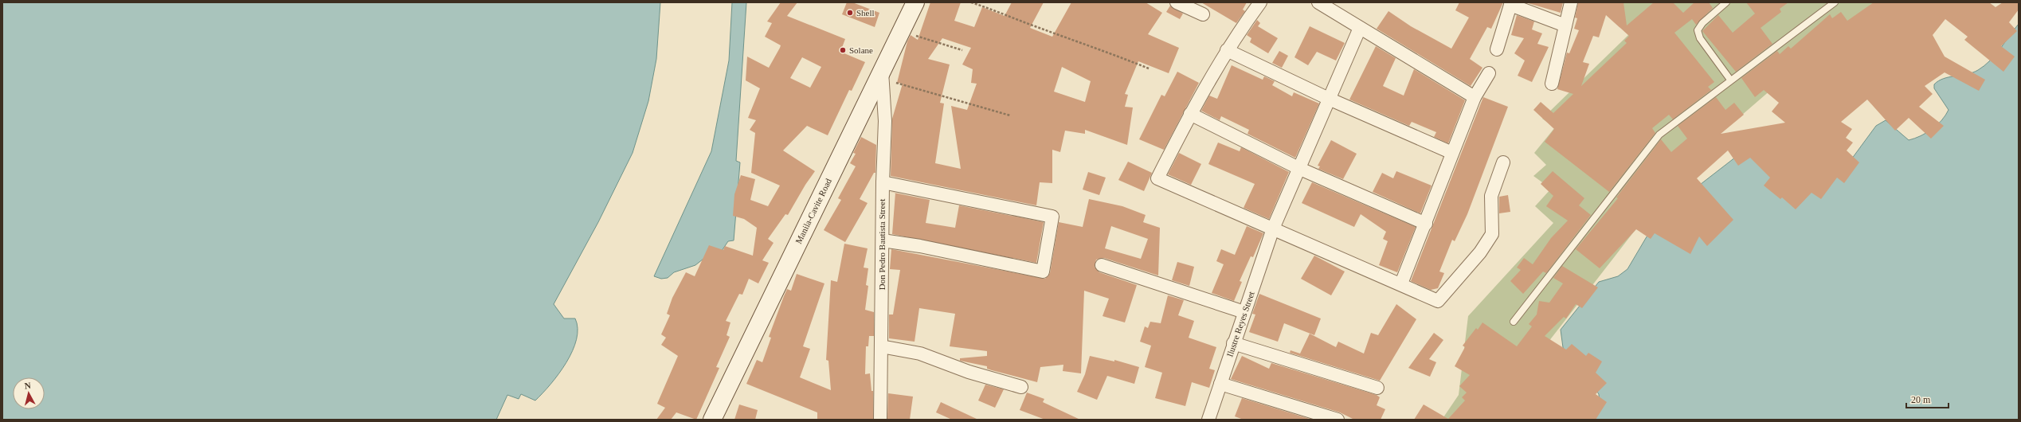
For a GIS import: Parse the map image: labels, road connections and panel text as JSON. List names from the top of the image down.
{
  "streets": {
    "main road": ["Manila-Cavite Road"],
    "street": ["Don Pedro Bautista Street", "Ilustre Reyes Street"]
  },
  "crossings": [
    ["Manila-Cavite Road", "Don Pedro Bautista Street"]
  ],
  "places": ["Shell", "Solane"],
  "scale_bar": "20 m",
  "north": "top"
}
